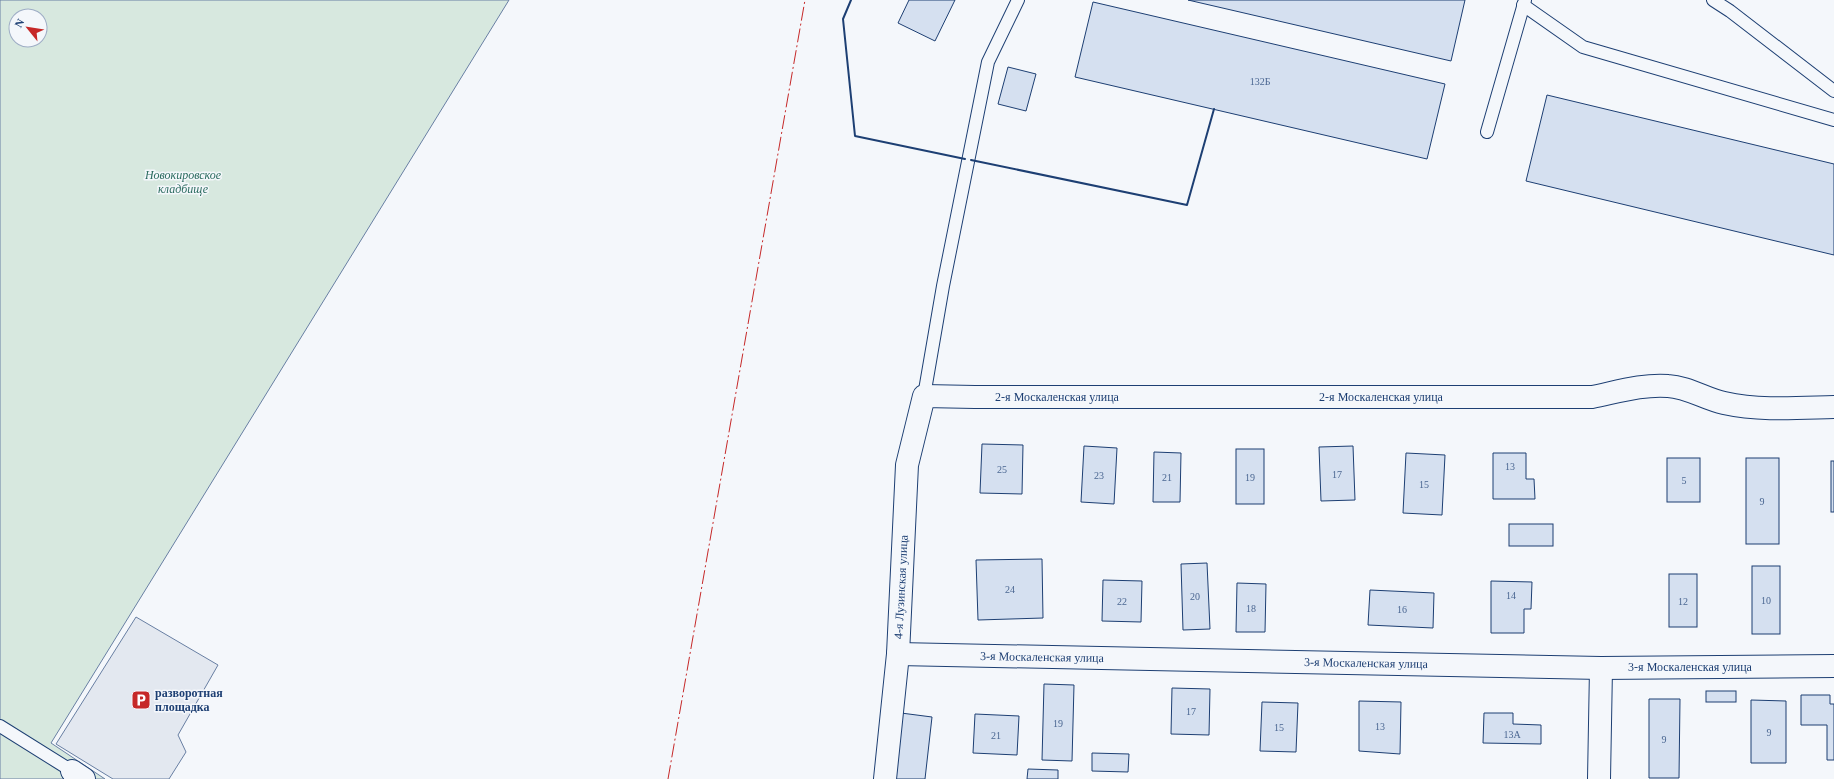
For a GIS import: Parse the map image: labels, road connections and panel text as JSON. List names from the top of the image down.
{
  "streets": {
    "street": ["2-я Москаленская улица", "4-я Лузинская улица", "3-я Москаленская улица"]
  },
  "crossings": [
    ["2-я Москаленская улица", "4-я Лузинская улица"],
    ["4-я Лузинская улица", "3-я Москаленская улица"]
  ],
  "parks": ["Новокировское кладбище"],
  "places": {
    "parking": ["разворотная площадка"]
  },
  "house_numbers": [
    "132Б",
    "13",
    "25",
    "17",
    "23",
    "21",
    "19",
    "5",
    "15",
    "9",
    "24",
    "14",
    "20",
    "10",
    "22",
    "12",
    "18",
    "16",
    "17",
    "19",
    "13",
    "15",
    "9",
    "13А",
    "21",
    "9"
  ],
  "north": "top left"
}
